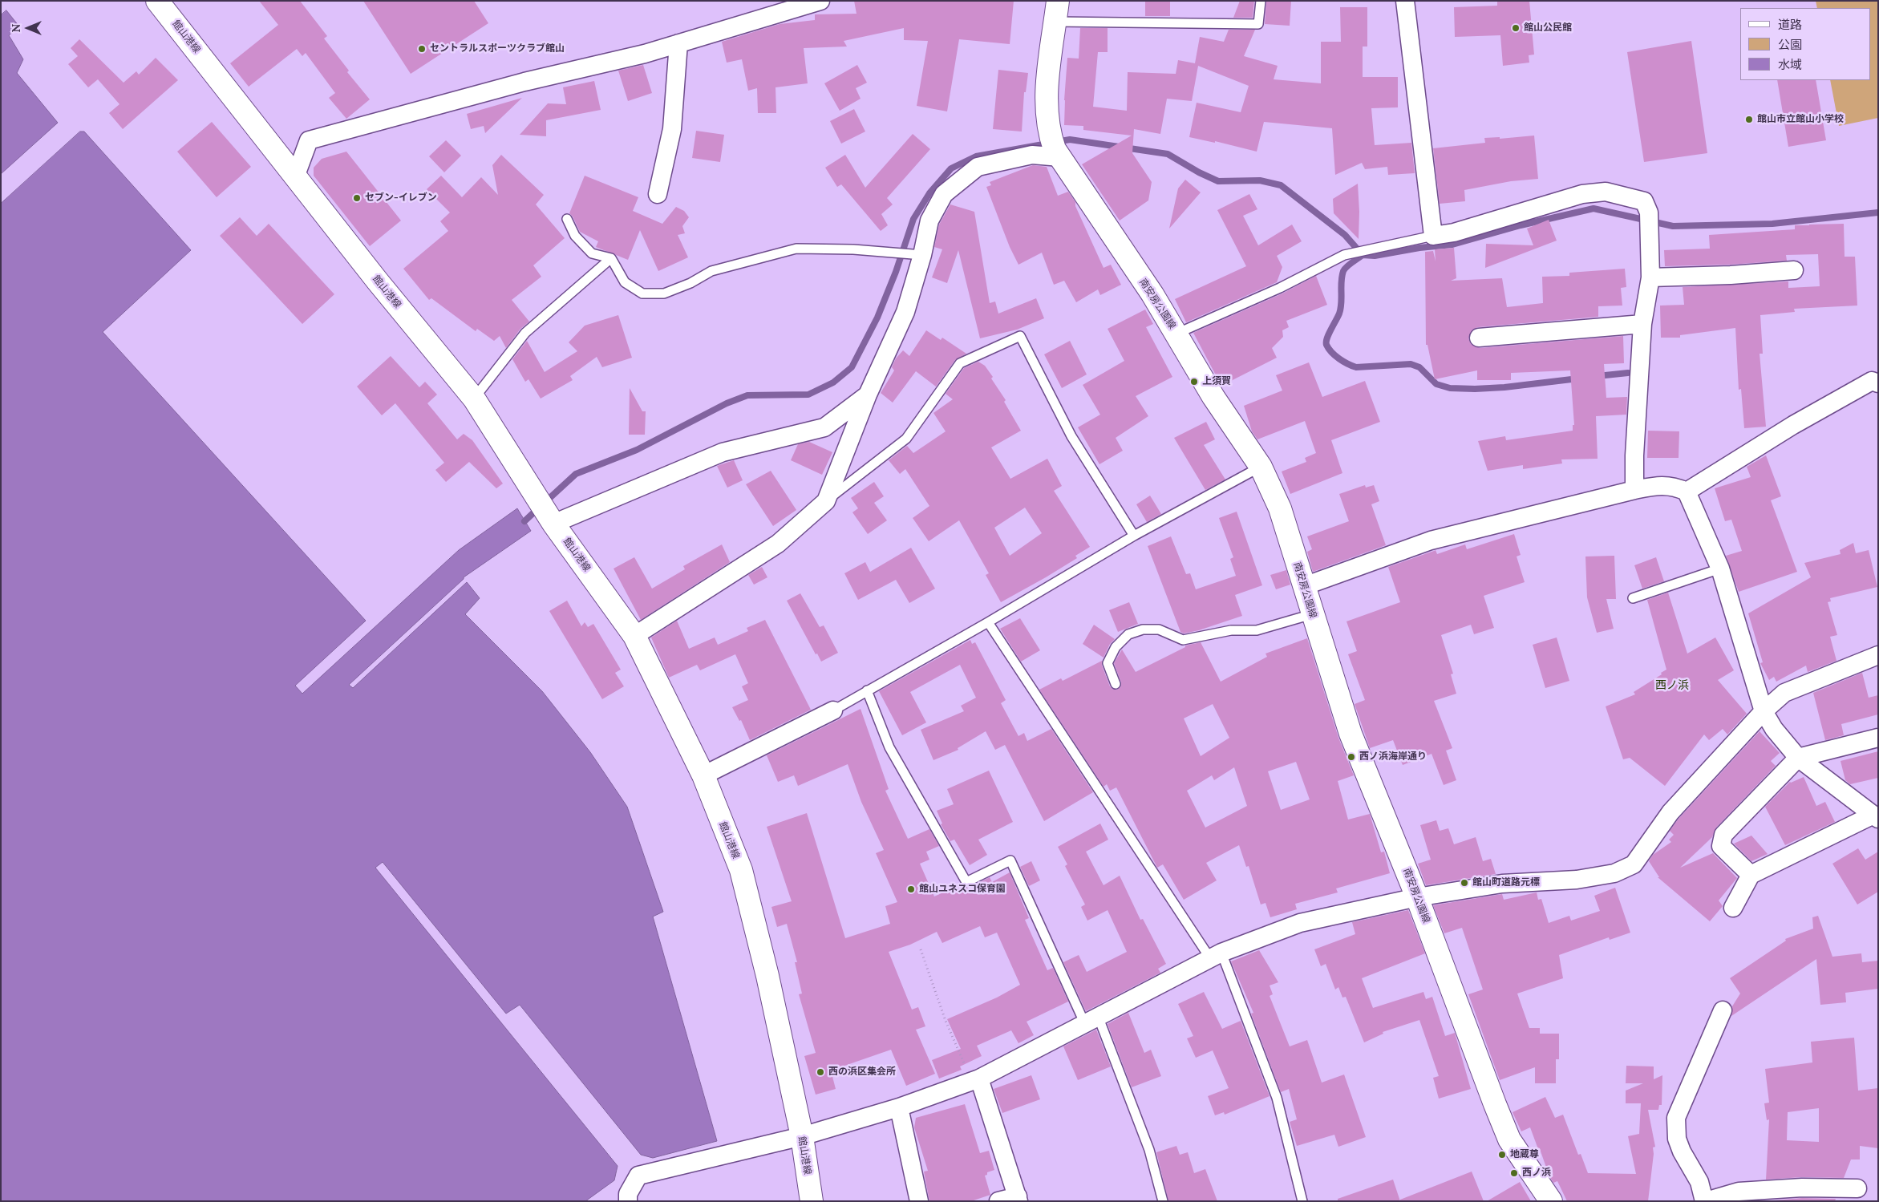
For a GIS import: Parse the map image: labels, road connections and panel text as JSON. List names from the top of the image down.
{
  "streets": {
    "main road": ["館山港線", "南安房公園線"]
  },
  "districts": ["西ノ浜"],
  "places": [
    "館山公民館",
    "セントラルスポーツクラブ館山",
    "館山市立館山小学校",
    "セブン-イレブン",
    "上須賀",
    "西ノ浜海岸通り",
    "館山町道路元標",
    "館山ユネスコ保育園",
    "西の浜区集会所",
    "地蔵尊",
    "西ノ浜"
  ],
  "legend": ["道路", "公園", "水域"],
  "north": "left"
}
